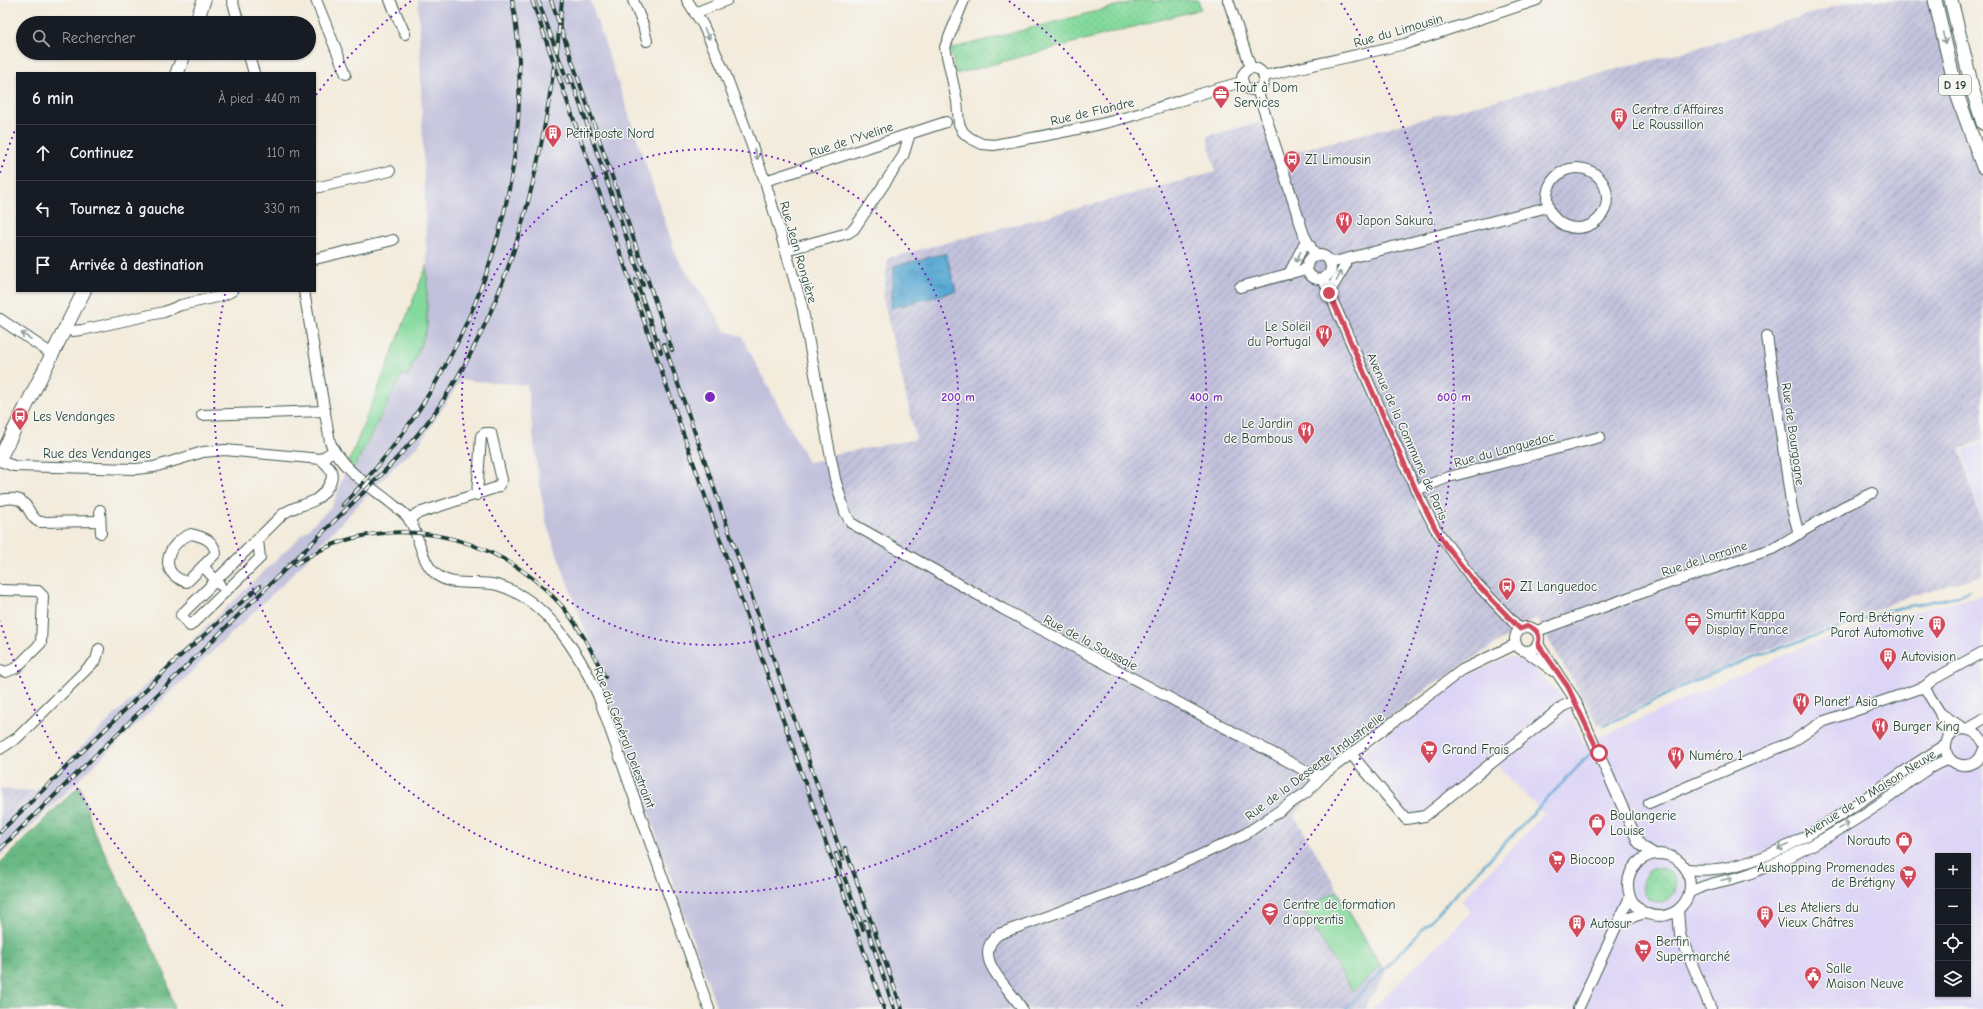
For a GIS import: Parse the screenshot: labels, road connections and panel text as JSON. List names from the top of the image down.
{
  "streets": {
    "main road": ["D 19"],
    "street": [
      "Rue du Limousin",
      "Rue de Flandre",
      "Rue de l'Yveline",
      "Rue Jean Rongière",
      "Rue de Bourgogne",
      "Avenue de la Commune de Paris",
      "Rue du Languedoc",
      "Rue des Vendanges",
      "Rue de Lorraine",
      "Rue de la Saussaie",
      "Rue du Général Delestraint",
      "Rue de la Desserte Industrielle",
      "Avenue de la Maison Neuve"
    ]
  },
  "crossings": [
    ["Rue du Limousin", "Rue de Flandre"],
    ["Rue de l'Yveline", "Rue Jean Rongière"],
    ["Rue Jean Rongière", "Rue de la Saussaie"],
    ["Rue de Bourgogne", "Rue de Lorraine"],
    ["Avenue de la Commune de Paris", "Rue du Languedoc"],
    ["Avenue de la Commune de Paris", "Rue de Lorraine"],
    ["Avenue de la Commune de Paris", "Rue de la Desserte Industrielle"],
    ["Rue de Lorraine", "Rue de la Desserte Industrielle"],
    ["Rue de la Saussaie", "Rue de la Desserte Industrielle"]
  ],
  "places": {
    "office": ["Tout à Dom Services", "Smurfit Kappa Display France"],
    "building": [
      "Centre d’Affaires Le Roussillon",
      "Petit poste Nord",
      "Ford Brétigny - Parot Automotive",
      "Autovision",
      "Les Ateliers du Vieux Châtres",
      "Autosur"
    ],
    "bus stop": ["ZI Limousin", "Les Vendanges", "ZI Languedoc"],
    "restaurant": [
      "Japon Sakura",
      "Le Soleil du Portugal",
      "Le Jardin de Bambous",
      "Planet' Asia",
      "Burger King",
      "Numéro 1"
    ],
    "supermarket": [
      "Grand Frais",
      "Biocoop",
      "Aushopping Promenades de Brétigny",
      "Berfin Supermarché"
    ],
    "shop": ["Boulangerie Louise", "Norauto"],
    "school or university": ["Centre de formation d'apprentis"],
    "public building": ["Salle Maison Neuve"]
  },
  "page": {
    "search": "Rechercher",
    "heading": ["6 min", "À pied · 440 m"],
    "list": [
      ["Continuez", "110 m"],
      ["Tournez à gauche", "330 m"],
      "Arrivée à destination"
    ],
    "map_buttons": ["+", "−"]
  },
  "rings": ["200 m", "400 m", "600 m"]
}
